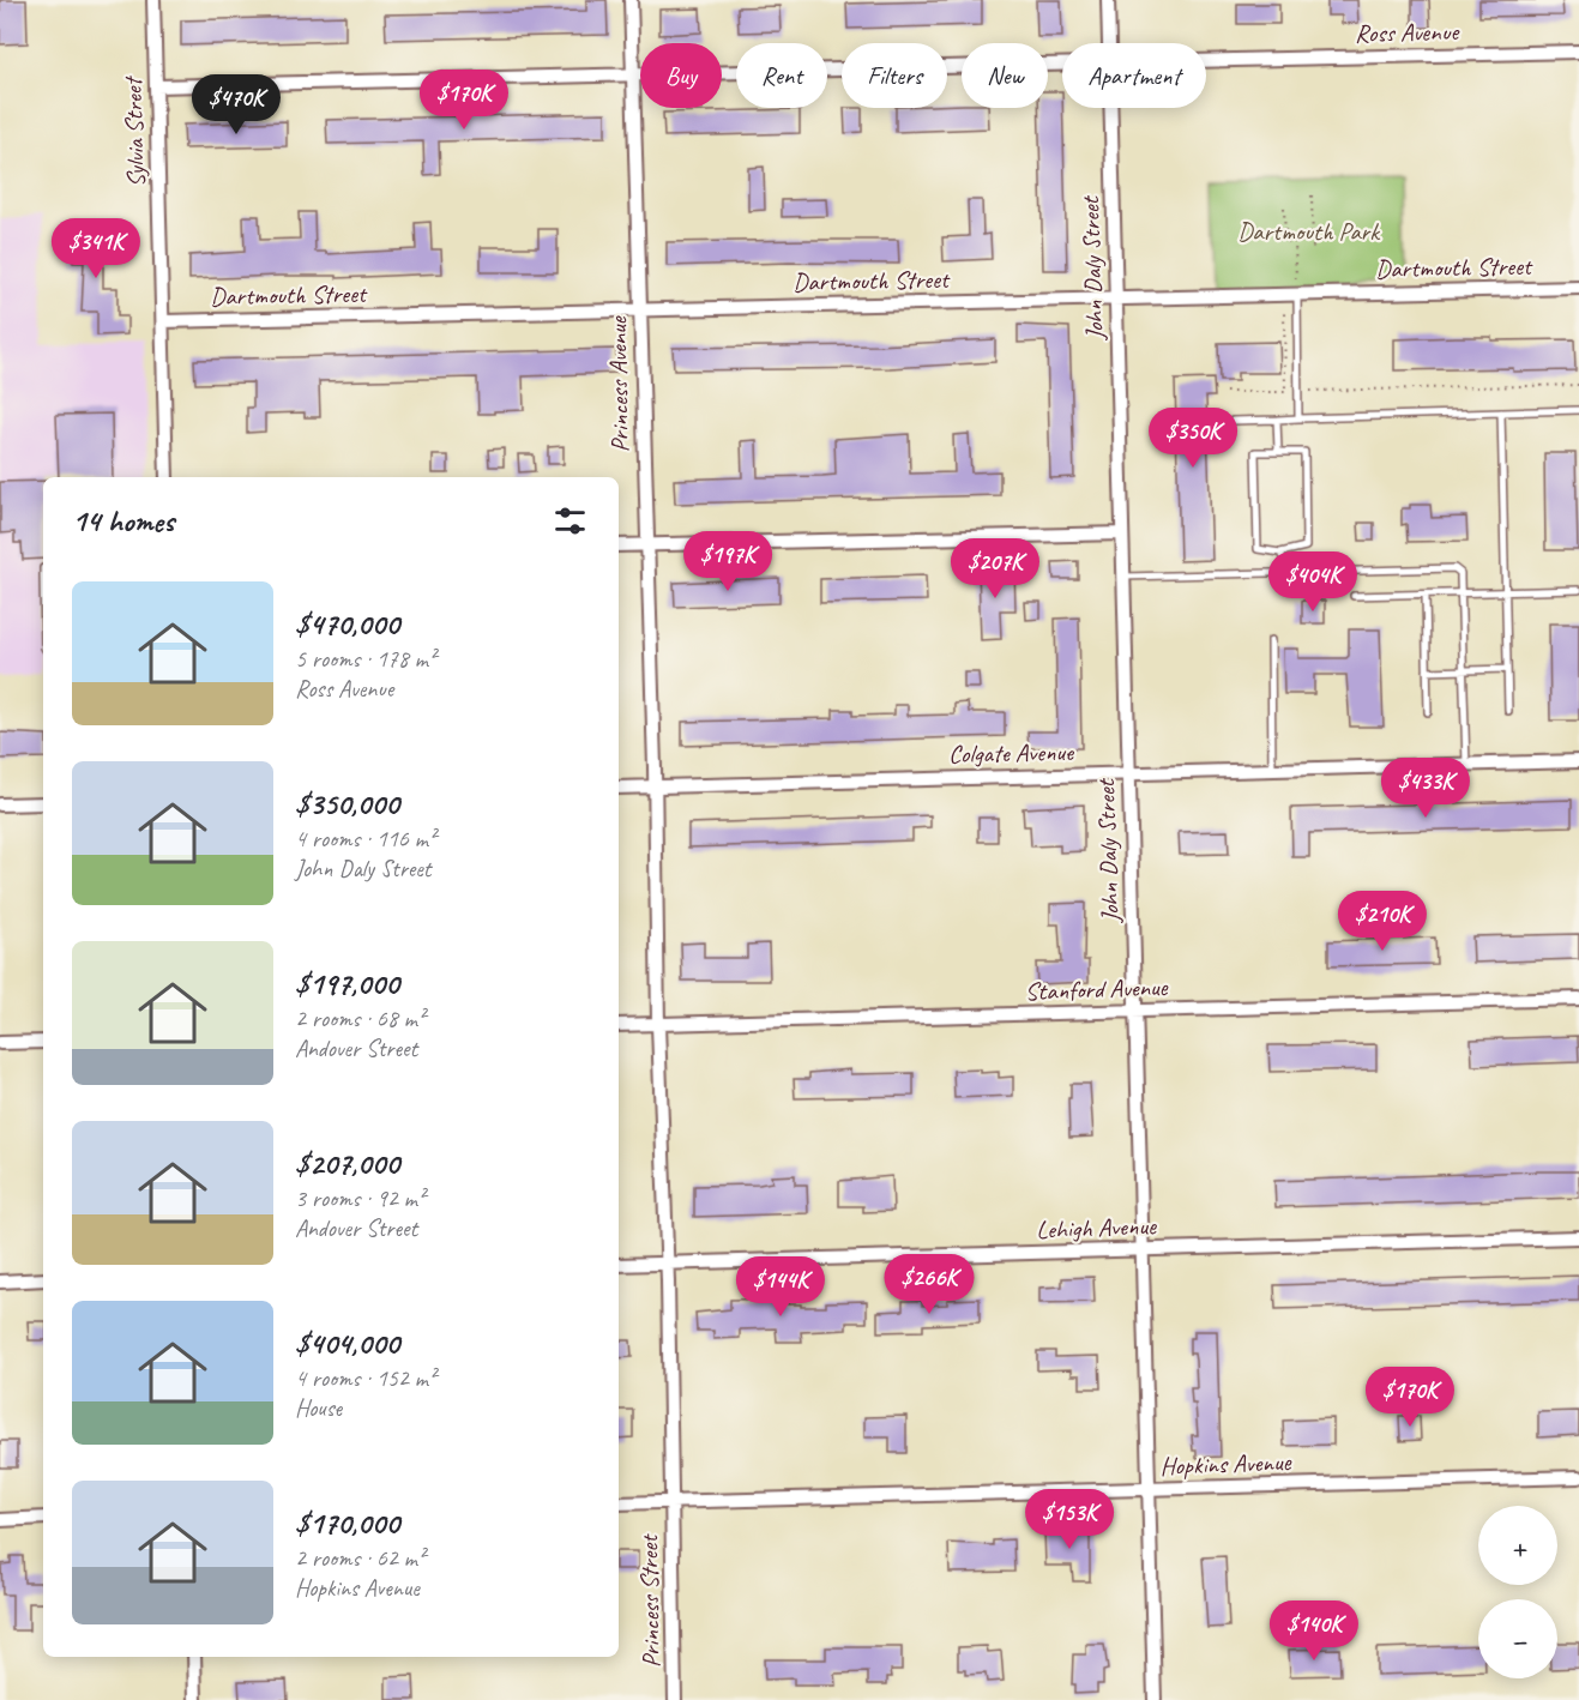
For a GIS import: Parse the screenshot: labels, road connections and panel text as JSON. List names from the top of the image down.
{
  "streets": {
    "street": [
      "Ross Avenue",
      "Sylvia Street",
      "Dartmouth Street",
      "John Daly Street",
      "Princess Avenue",
      "Colgate Avenue",
      "Stanford Avenue",
      "Lehigh Avenue",
      "Hopkins Avenue",
      "Princess Street"
    ]
  },
  "crossings": [
    ["Ross Avenue", "Sylvia Street"],
    ["Ross Avenue", "Princess Avenue"],
    ["Sylvia Street", "Dartmouth Street"],
    ["Dartmouth Street", "John Daly Street"],
    ["Dartmouth Street", "Princess Avenue"],
    ["John Daly Street", "Colgate Avenue"],
    ["John Daly Street", "Stanford Avenue"],
    ["John Daly Street", "Lehigh Avenue"],
    ["John Daly Street", "Hopkins Avenue"],
    ["Princess Avenue", "Colgate Avenue"],
    ["Princess Avenue", "Stanford Avenue"],
    ["Princess Avenue", "Lehigh Avenue"],
    ["Princess Avenue", "Hopkins Avenue"],
    ["Princess Avenue", "Princess Street"],
    ["Hopkins Avenue", "Princess Street"]
  ],
  "parks": ["Dartmouth Park"],
  "page": {
    "chip": [
      "Buy",
      "Rent",
      "Filters",
      "New",
      "Apartment"
    ],
    "price": [
      "$170K",
      "$470K",
      "$341K",
      "$350K",
      "$197K",
      "$207K",
      "$404K",
      "$433K",
      "$210K",
      "$266K",
      "$144K",
      "$170K",
      "$153K",
      "$140K"
    ],
    "heading": "14 homes",
    "list": [
      {
        "name": "$470,000",
        "note": "5 rooms · 178 m² · Ross Avenue"
      },
      {
        "name": "$350,000",
        "note": "4 rooms · 116 m² · John Daly Street"
      },
      {
        "name": "$197,000",
        "note": "2 rooms · 68 m² · Andover Street"
      },
      {
        "name": "$207,000",
        "note": "3 rooms · 92 m² · Andover Street"
      },
      {
        "name": "$404,000",
        "note": "4 rooms · 152 m² · House"
      },
      {
        "name": "$170,000",
        "note": "2 rooms · 62 m² · Hopkins Avenue"
      }
    ],
    "map_buttons": ["+", "−"]
  }
}
